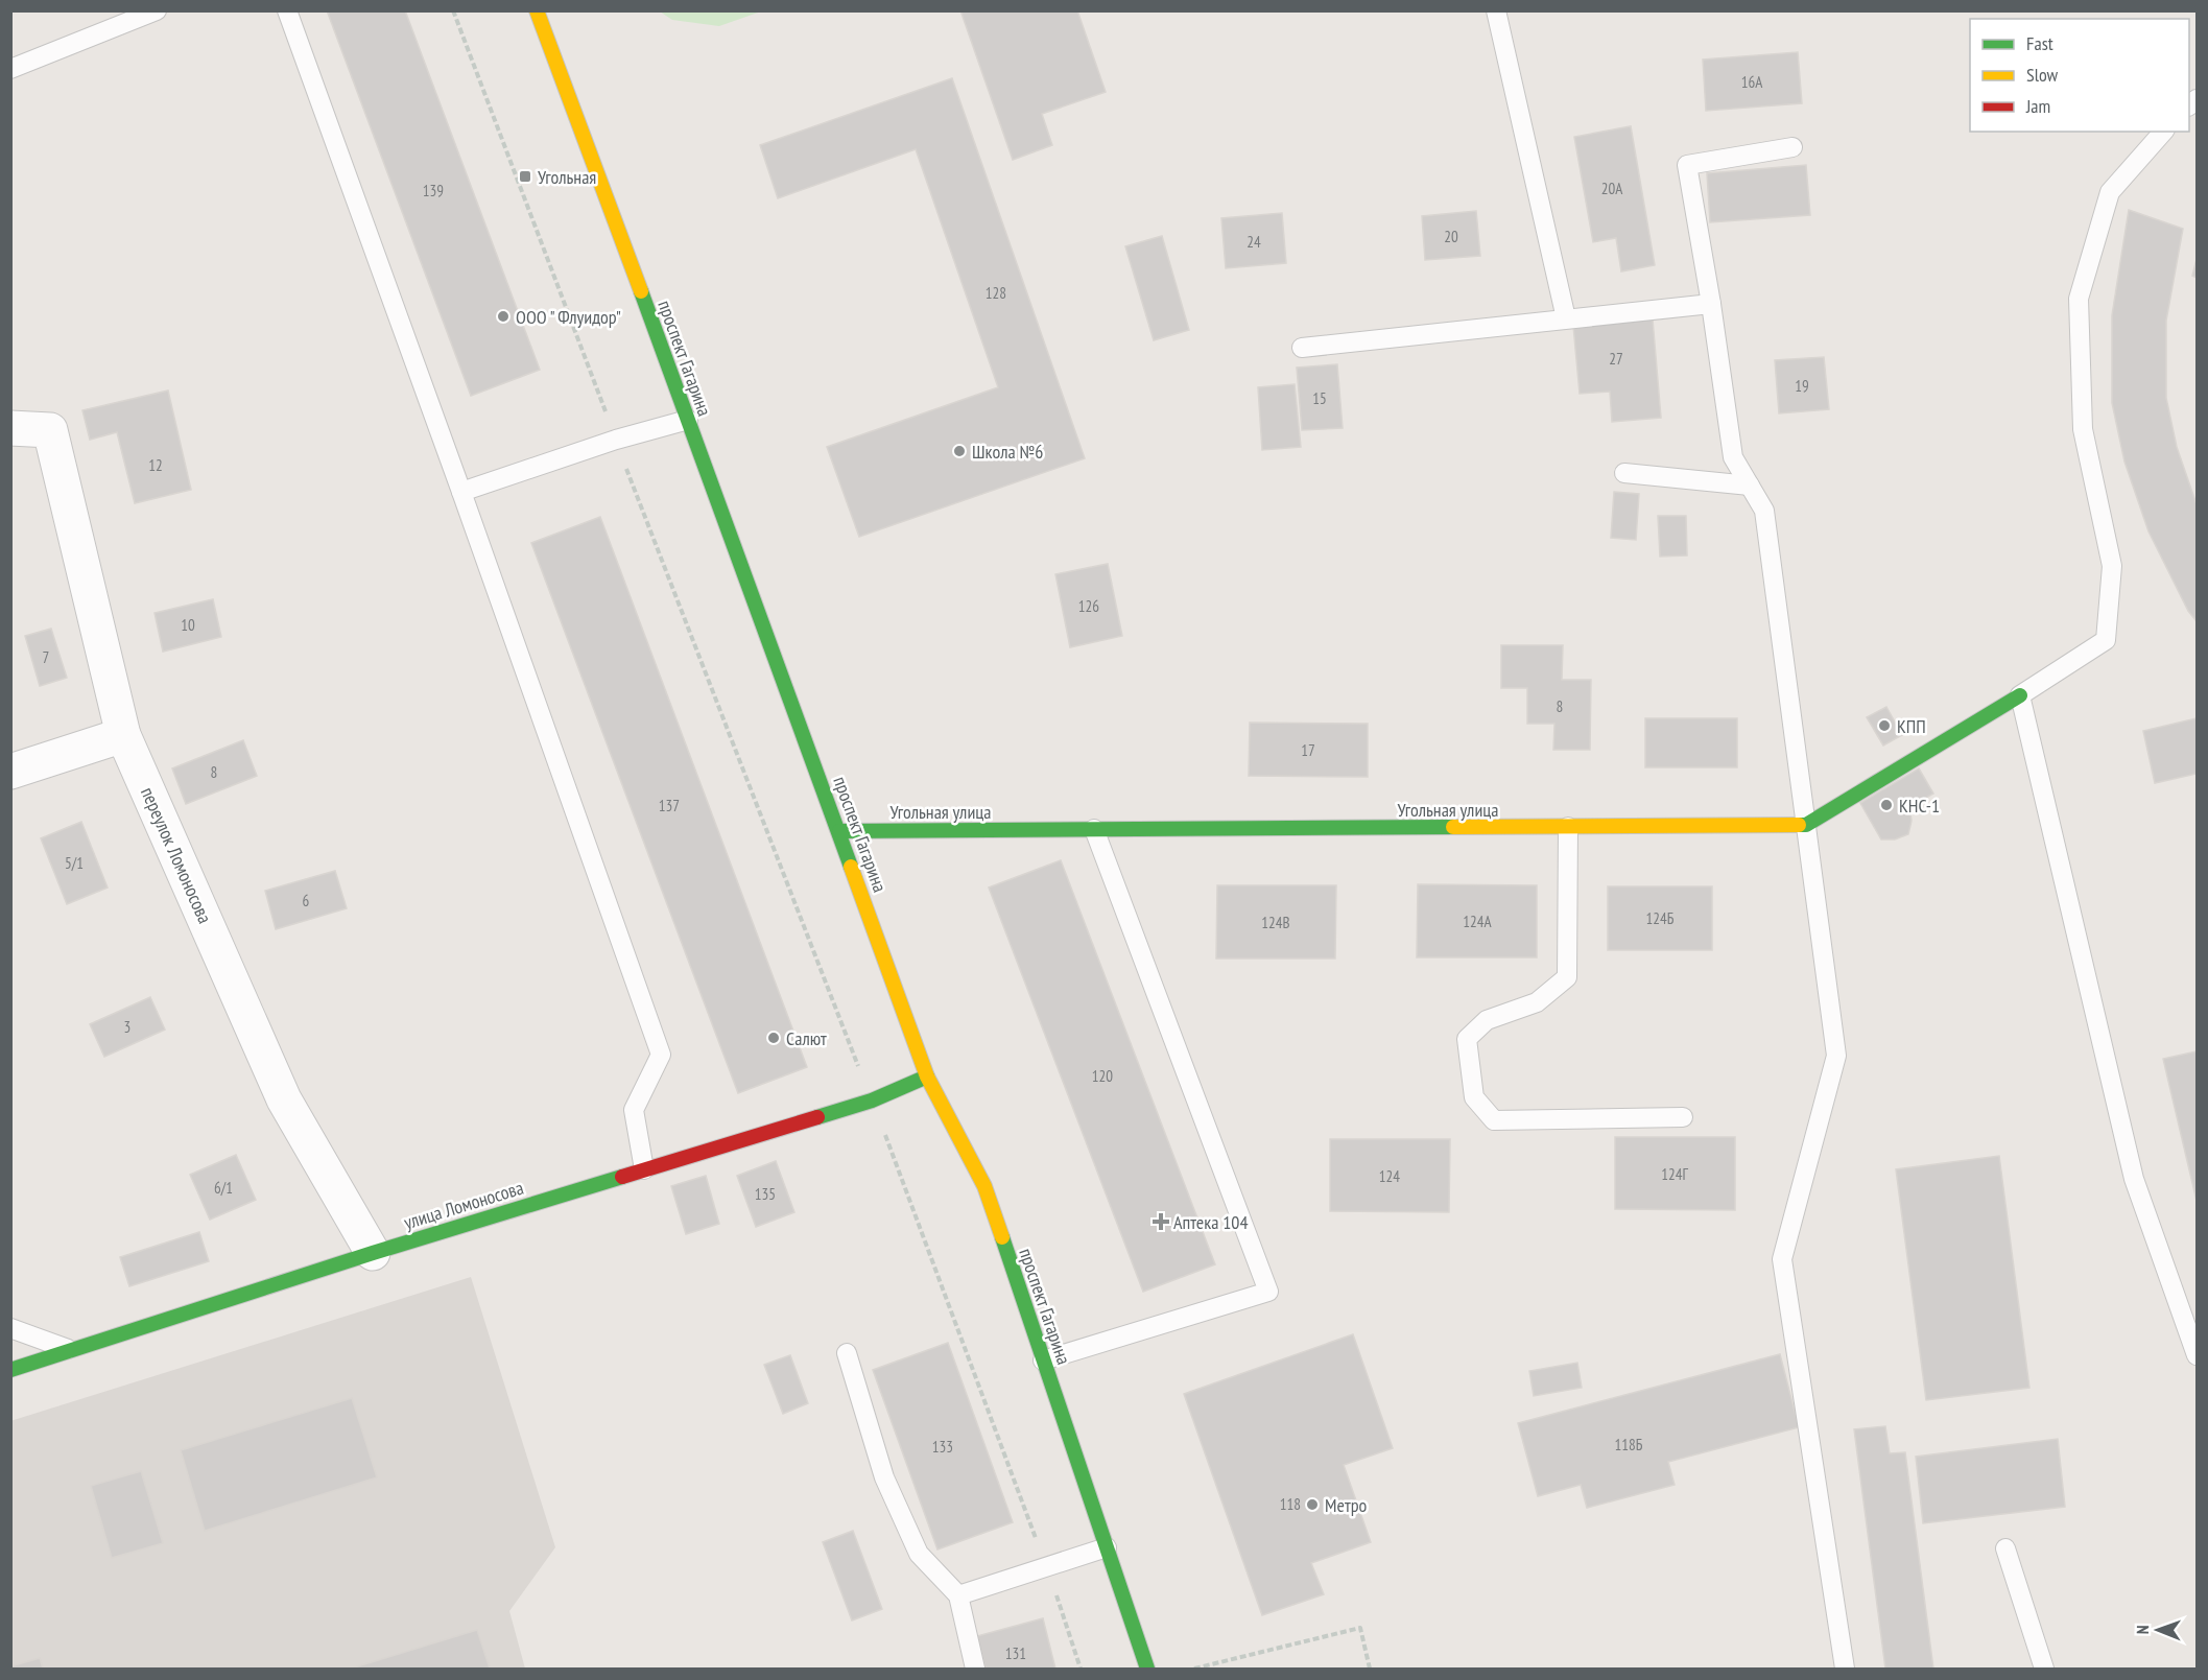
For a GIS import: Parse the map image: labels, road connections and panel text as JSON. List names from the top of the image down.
{
  "streets": {
    "street": [
      "проспект Гагарина",
      "Угольная улица",
      "переулок Ломоносова",
      "улица Ломоносова"
    ]
  },
  "crossings": [
    ["проспект Гагарина", "Угольная улица"],
    ["проспект Гагарина", "улица Ломоносова"],
    ["переулок Ломоносова", "улица Ломоносова"]
  ],
  "places": {
    "transit": ["Угольная"],
    "other": [
      "ООО \" Флуидор\"",
      "Школа №6",
      "КПП",
      "КНС-1",
      "Салют",
      "Метро"
    ],
    "health": ["Аптека 104"]
  },
  "house_numbers": [
    "16А",
    "20А",
    "139",
    "20",
    "24",
    "128",
    "27",
    "19",
    "15",
    "12",
    "126",
    "10",
    "7",
    "8",
    "17",
    "8",
    "137",
    "5/1",
    "6",
    "124Б",
    "124А",
    "124В",
    "3",
    "120",
    "124Г",
    "124",
    "6/1",
    "135",
    "118Б",
    "133",
    "118",
    "131"
  ],
  "legend": ["Fast", "Slow", "Jam"],
  "north": "left"
}
